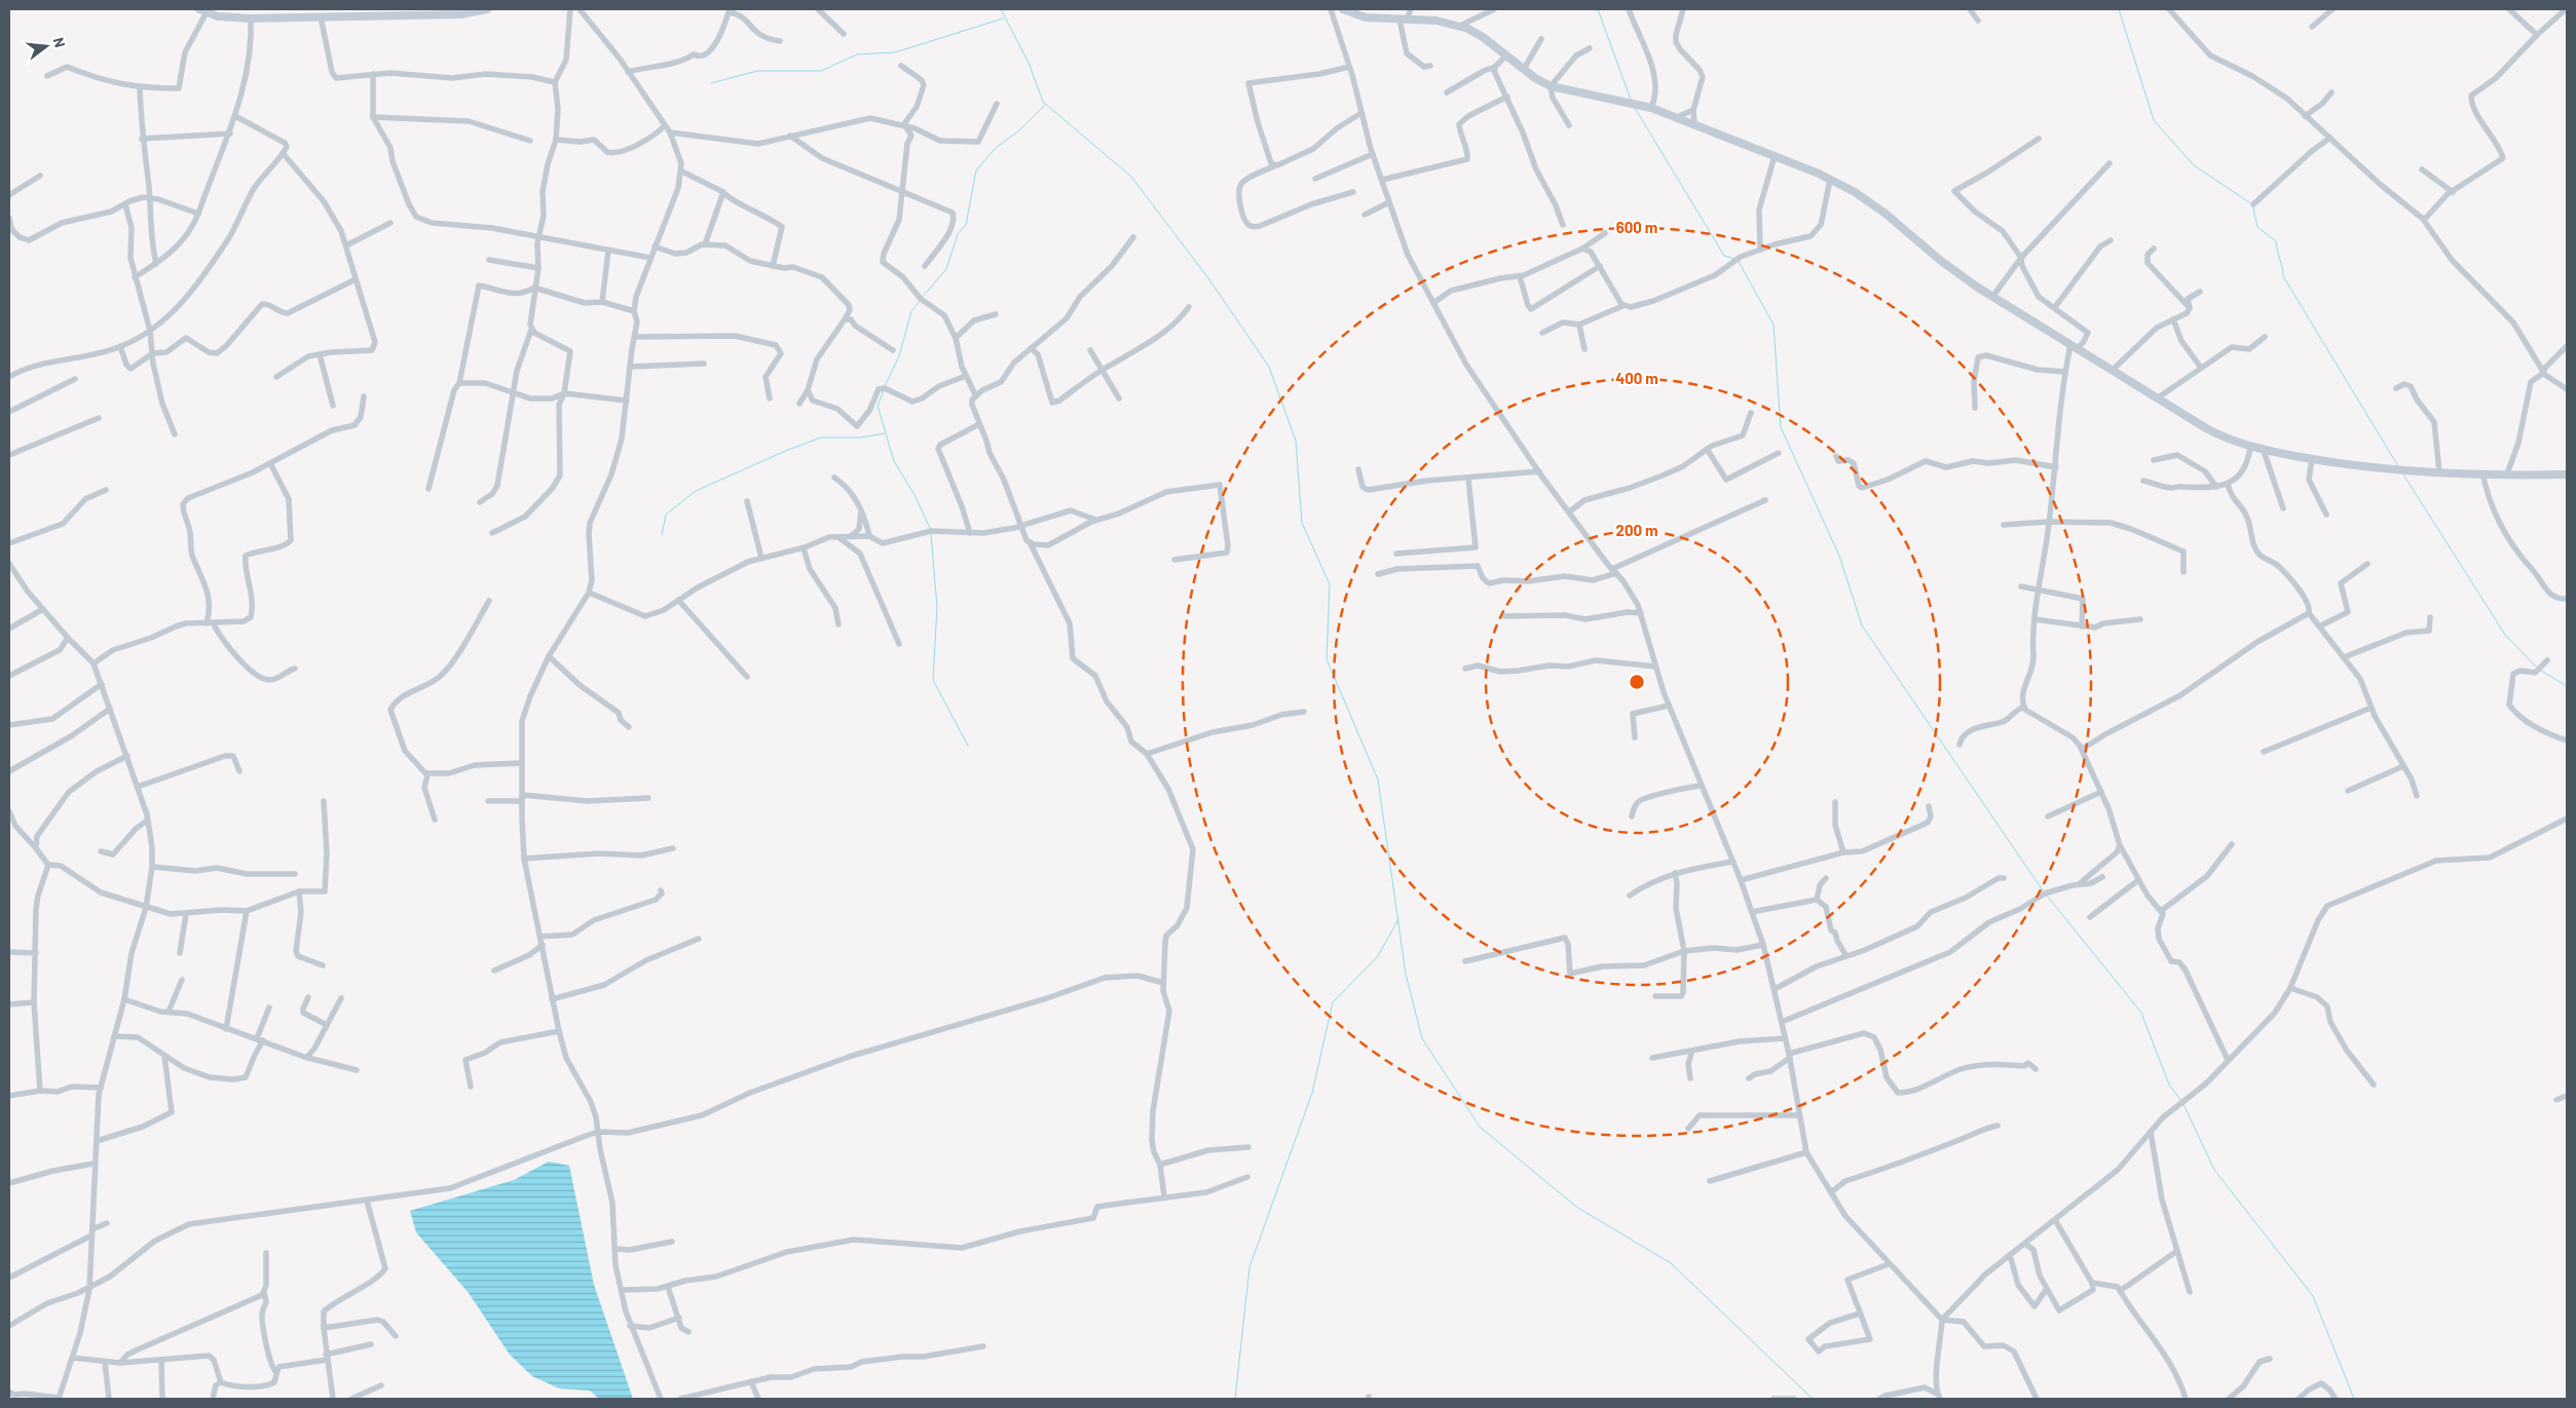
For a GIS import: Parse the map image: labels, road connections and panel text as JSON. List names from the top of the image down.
{
  "north": "right",
  "rings": ["600 m", "400 m", "200 m"]
}
